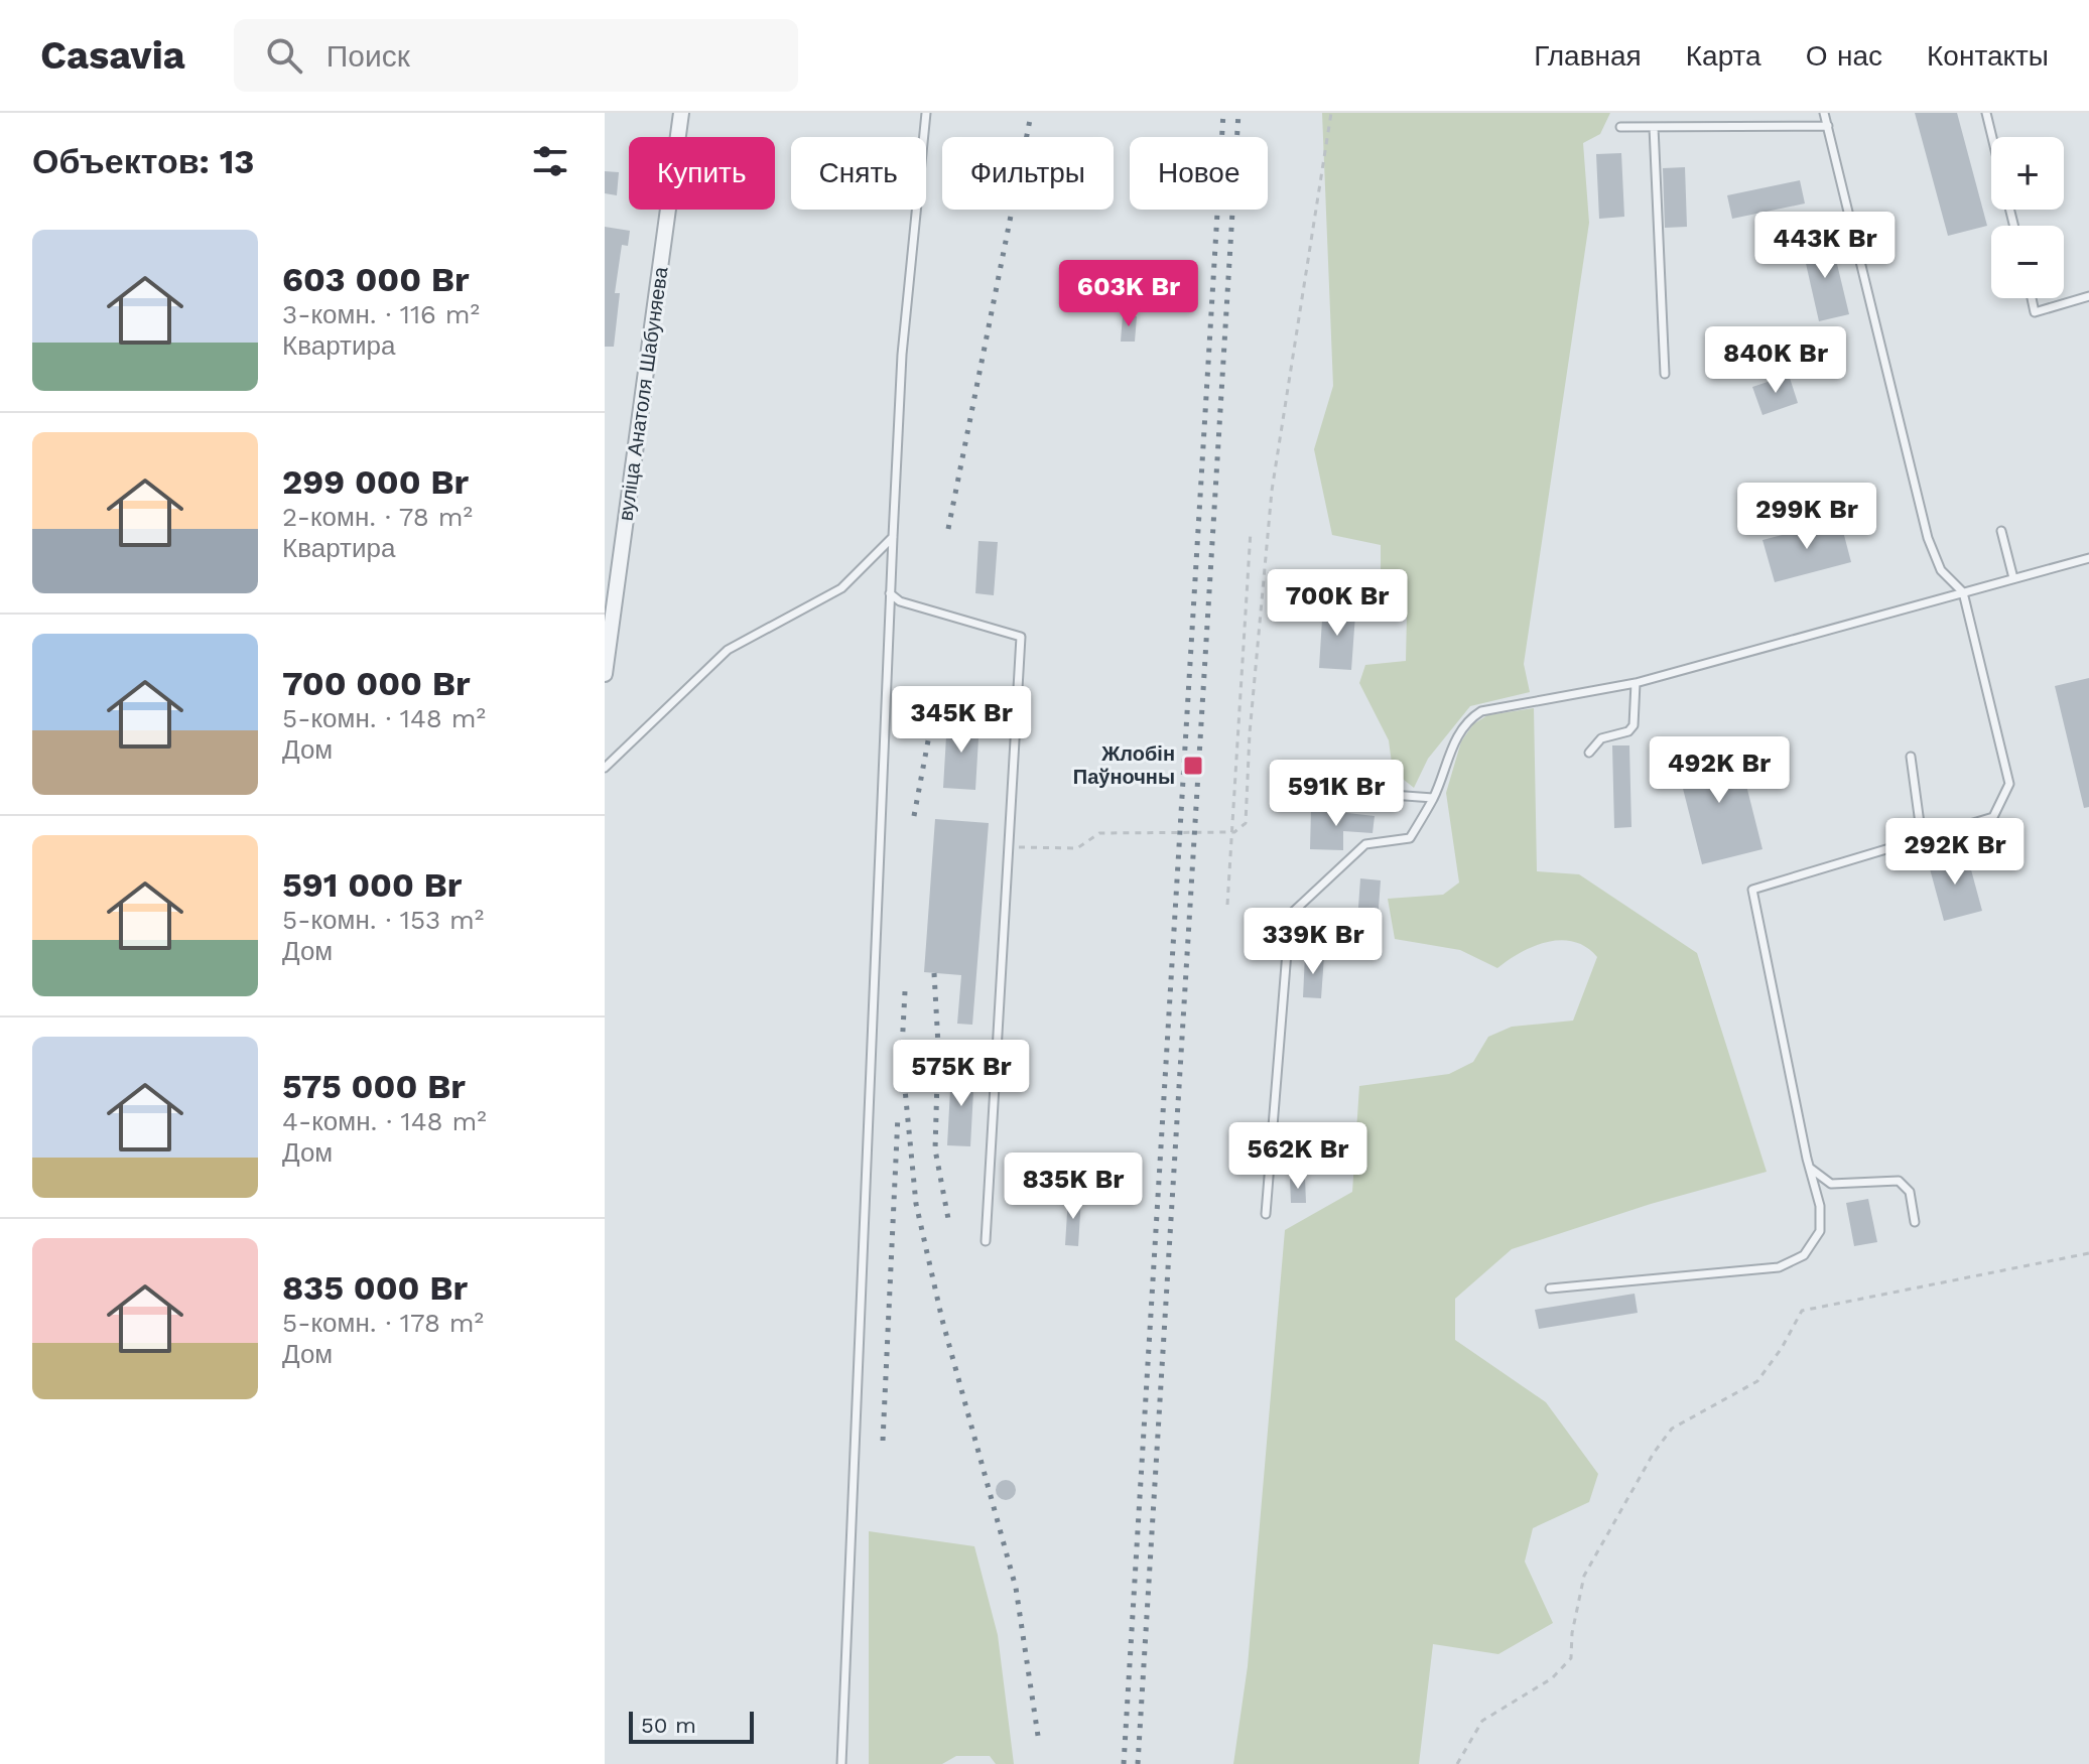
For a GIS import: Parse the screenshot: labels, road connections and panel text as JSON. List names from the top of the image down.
{
  "streets": {
    "street": ["вуліца Анатоля Шабуняева"]
  },
  "places": {
    "transit": ["Жлобін Паўночны"]
  },
  "scale_bar": "50 m",
  "page": {
    "header": "Casavia",
    "search": "Поиск",
    "nav": [
      "Главная",
      "Карта",
      "О нас",
      "Контакты"
    ],
    "heading": "Объектов: 13",
    "map_buttons": ["+", "−"],
    "chip": [
      "Купить",
      "Снять",
      "Фильтры",
      "Новое"
    ],
    "list": [
      {
        "name": "603 000 Br",
        "note": "3-комн. · 116 m² · Квартира"
      },
      {
        "name": "299 000 Br",
        "note": "2-комн. · 78 m² · Квартира"
      },
      {
        "name": "700 000 Br",
        "note": "5-комн. · 148 m² · Дом"
      },
      {
        "name": "591 000 Br",
        "note": "5-комн. · 153 m² · Дом"
      },
      {
        "name": "575 000 Br",
        "note": "4-комн. · 148 m² · Дом"
      },
      {
        "name": "835 000 Br",
        "note": "5-комн. · 178 m² · Дом"
      }
    ],
    "price": [
      "443K Br",
      "603K Br",
      "840K Br",
      "299K Br",
      "700K Br",
      "345K Br",
      "492K Br",
      "591K Br",
      "292K Br",
      "339K Br",
      "575K Br",
      "562K Br",
      "835K Br"
    ],
    "scale": "50 m"
  }
}
